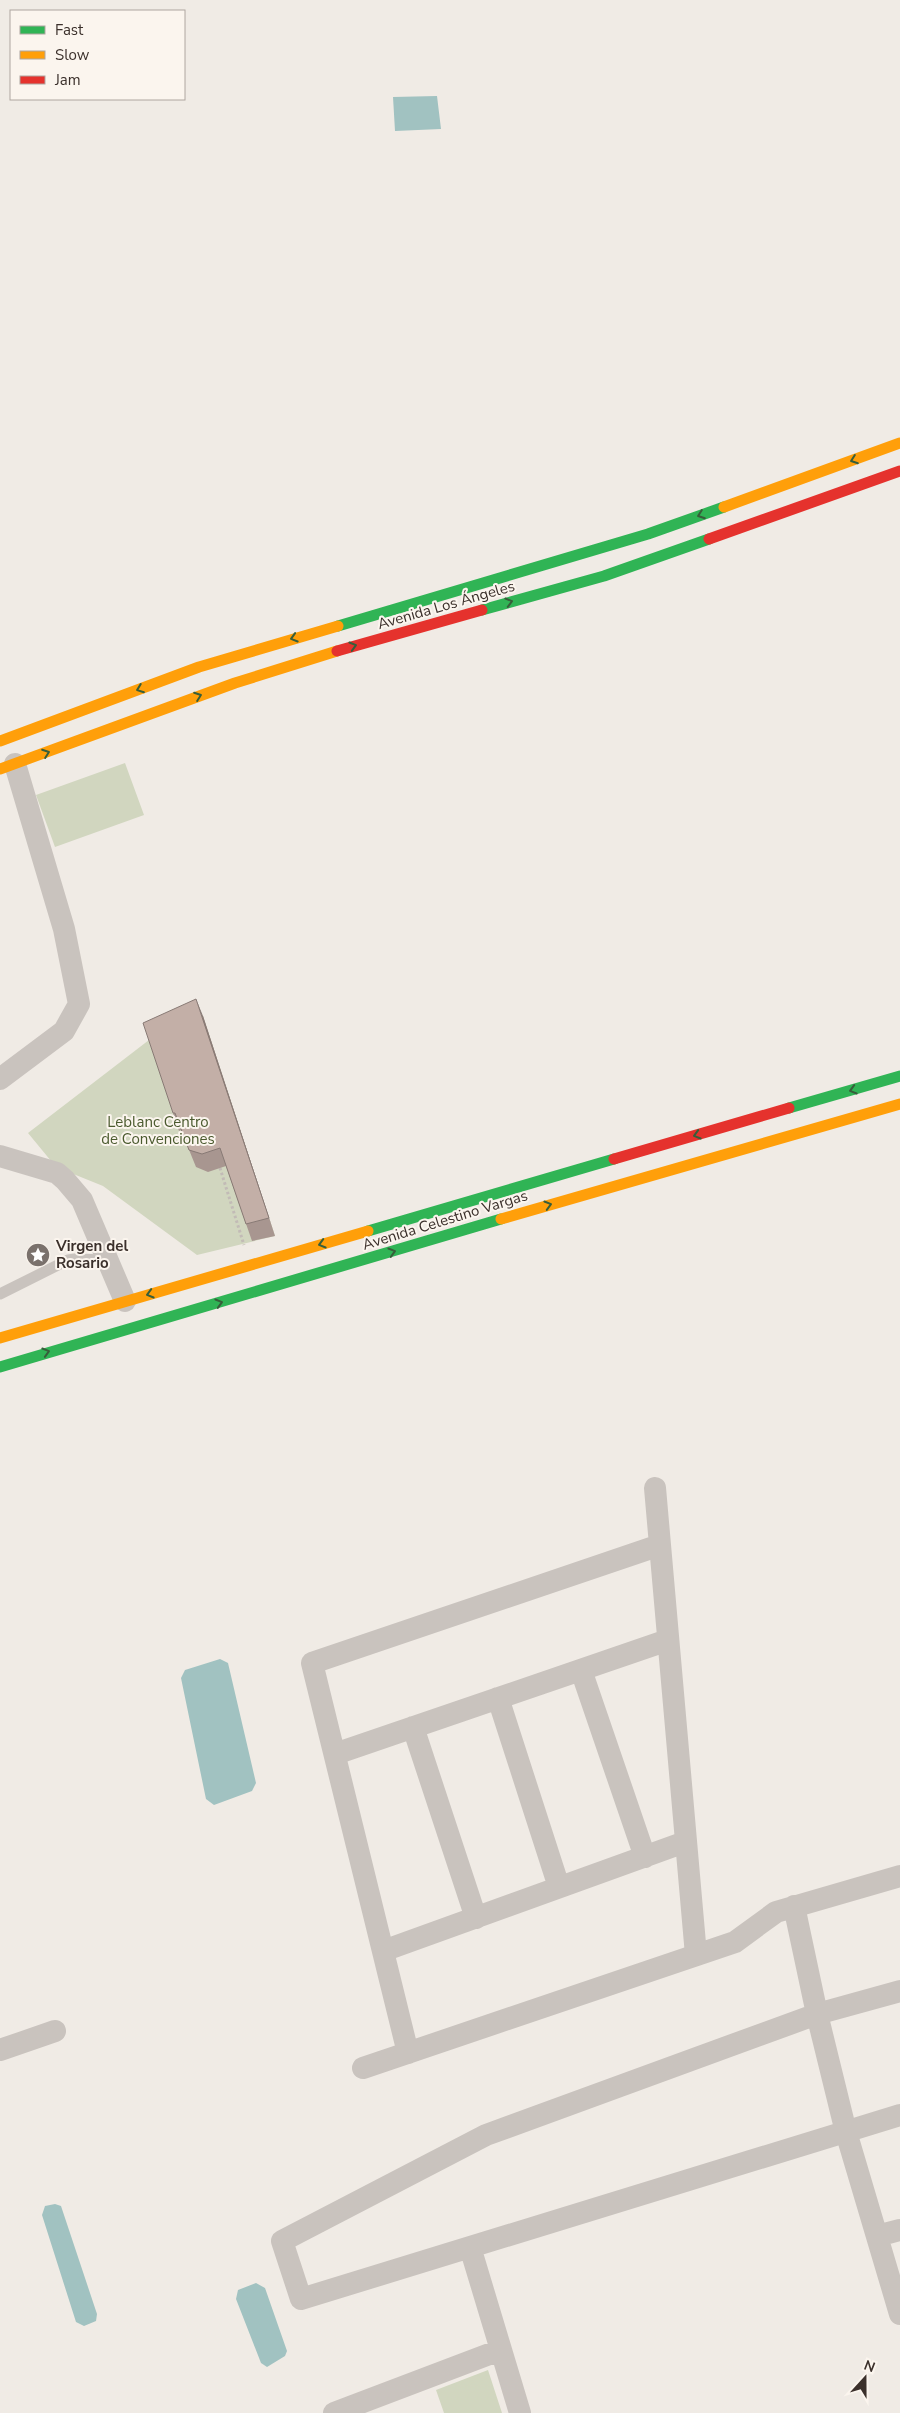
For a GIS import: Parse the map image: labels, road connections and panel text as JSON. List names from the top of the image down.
{
  "streets": {
    "main road": ["Avenida Los Ángeles", "Avenida Celestino Vargas"]
  },
  "parks": ["Leblanc Centro de Convenciones"],
  "places": {
    "place": ["Virgen del Rosario"]
  },
  "legend": ["Fast", "Slow", "Jam"],
  "north": "top"
}
